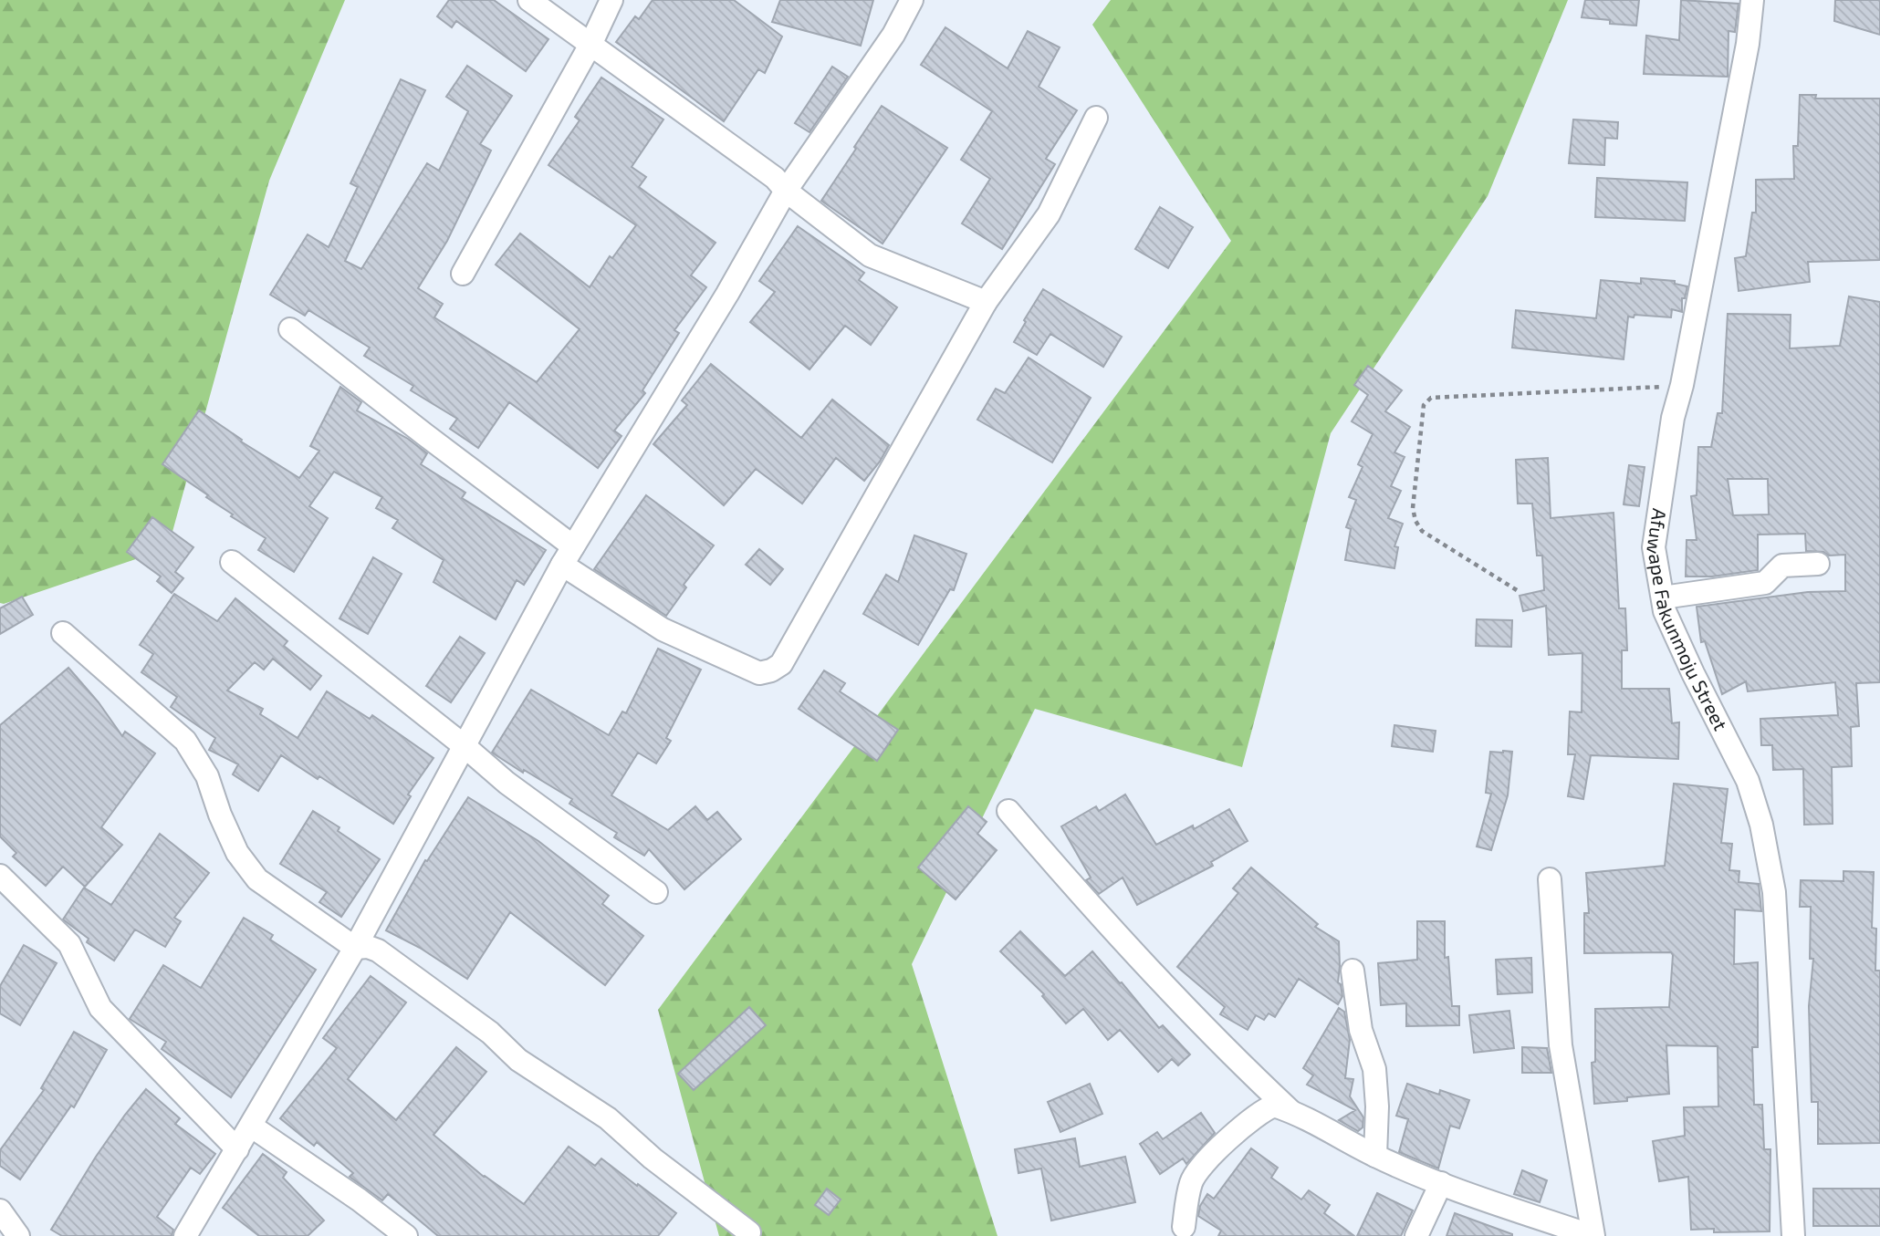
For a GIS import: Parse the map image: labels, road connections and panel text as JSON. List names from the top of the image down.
{
  "streets": {
    "street": ["Afuwape Fakunmoju Street"]
  }
}
